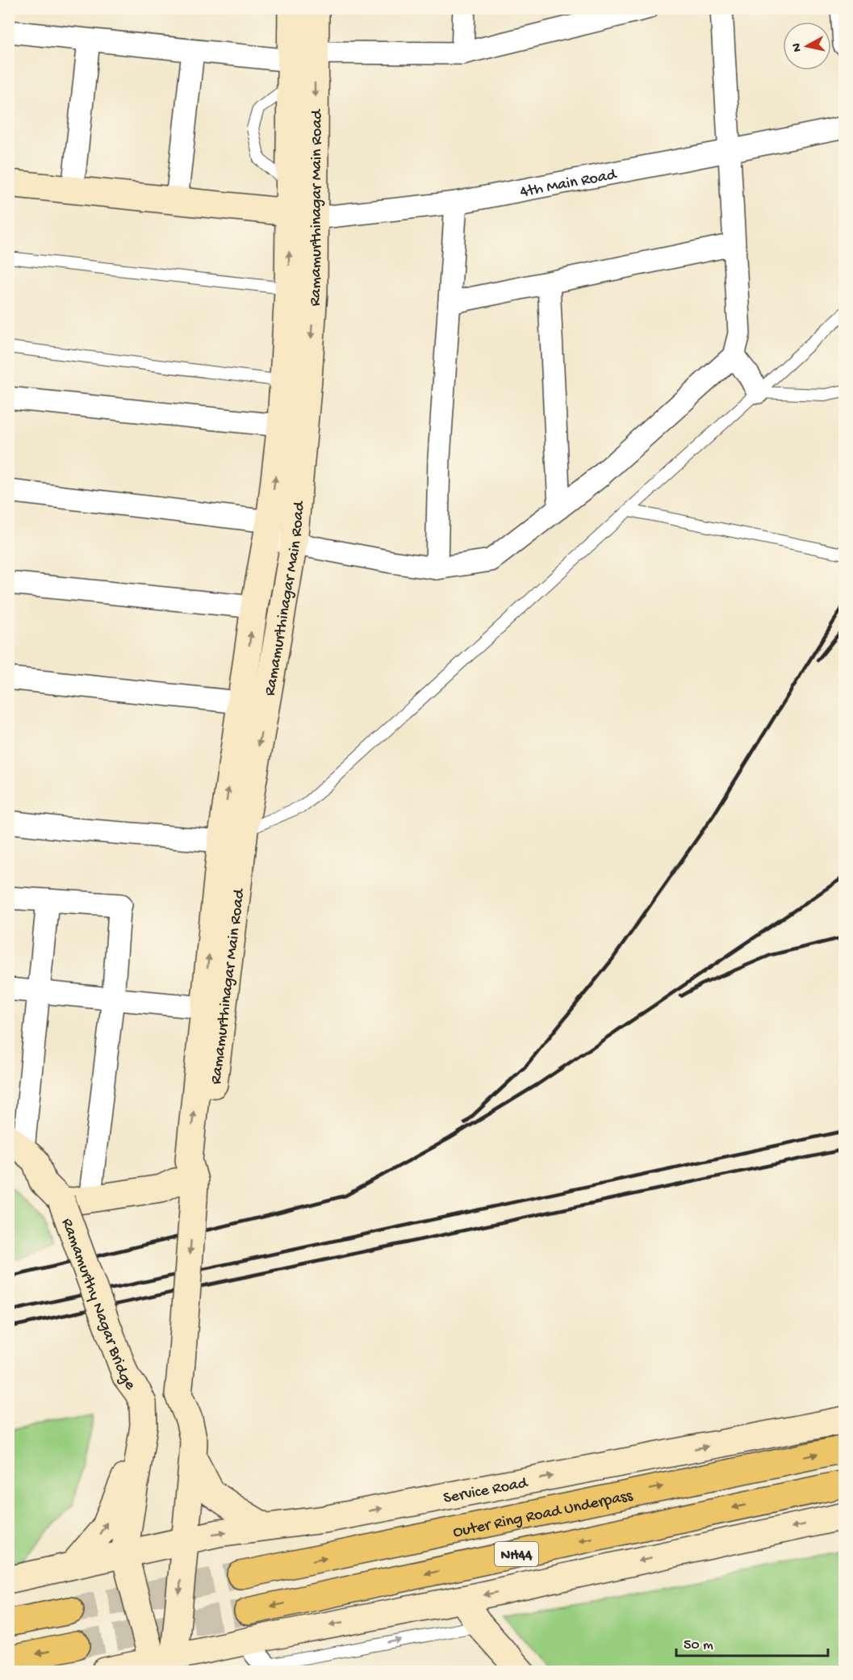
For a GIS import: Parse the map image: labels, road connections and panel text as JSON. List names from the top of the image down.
{
  "streets": {
    "highway": ["Outer Ring Road Underpass", "NH44"],
    "main road": [
      "4th Main Road",
      "Ramamurthinagar Main Road",
      "Ramamurthy Nagar Bridge",
      "Service Road"
    ]
  },
  "crossings": [
    ["4th Main Road", "Ramamurthinagar Main Road"],
    ["Ramamurthinagar Main Road", "Service Road"]
  ],
  "scale_bar": "50 m",
  "north": "left"
}
